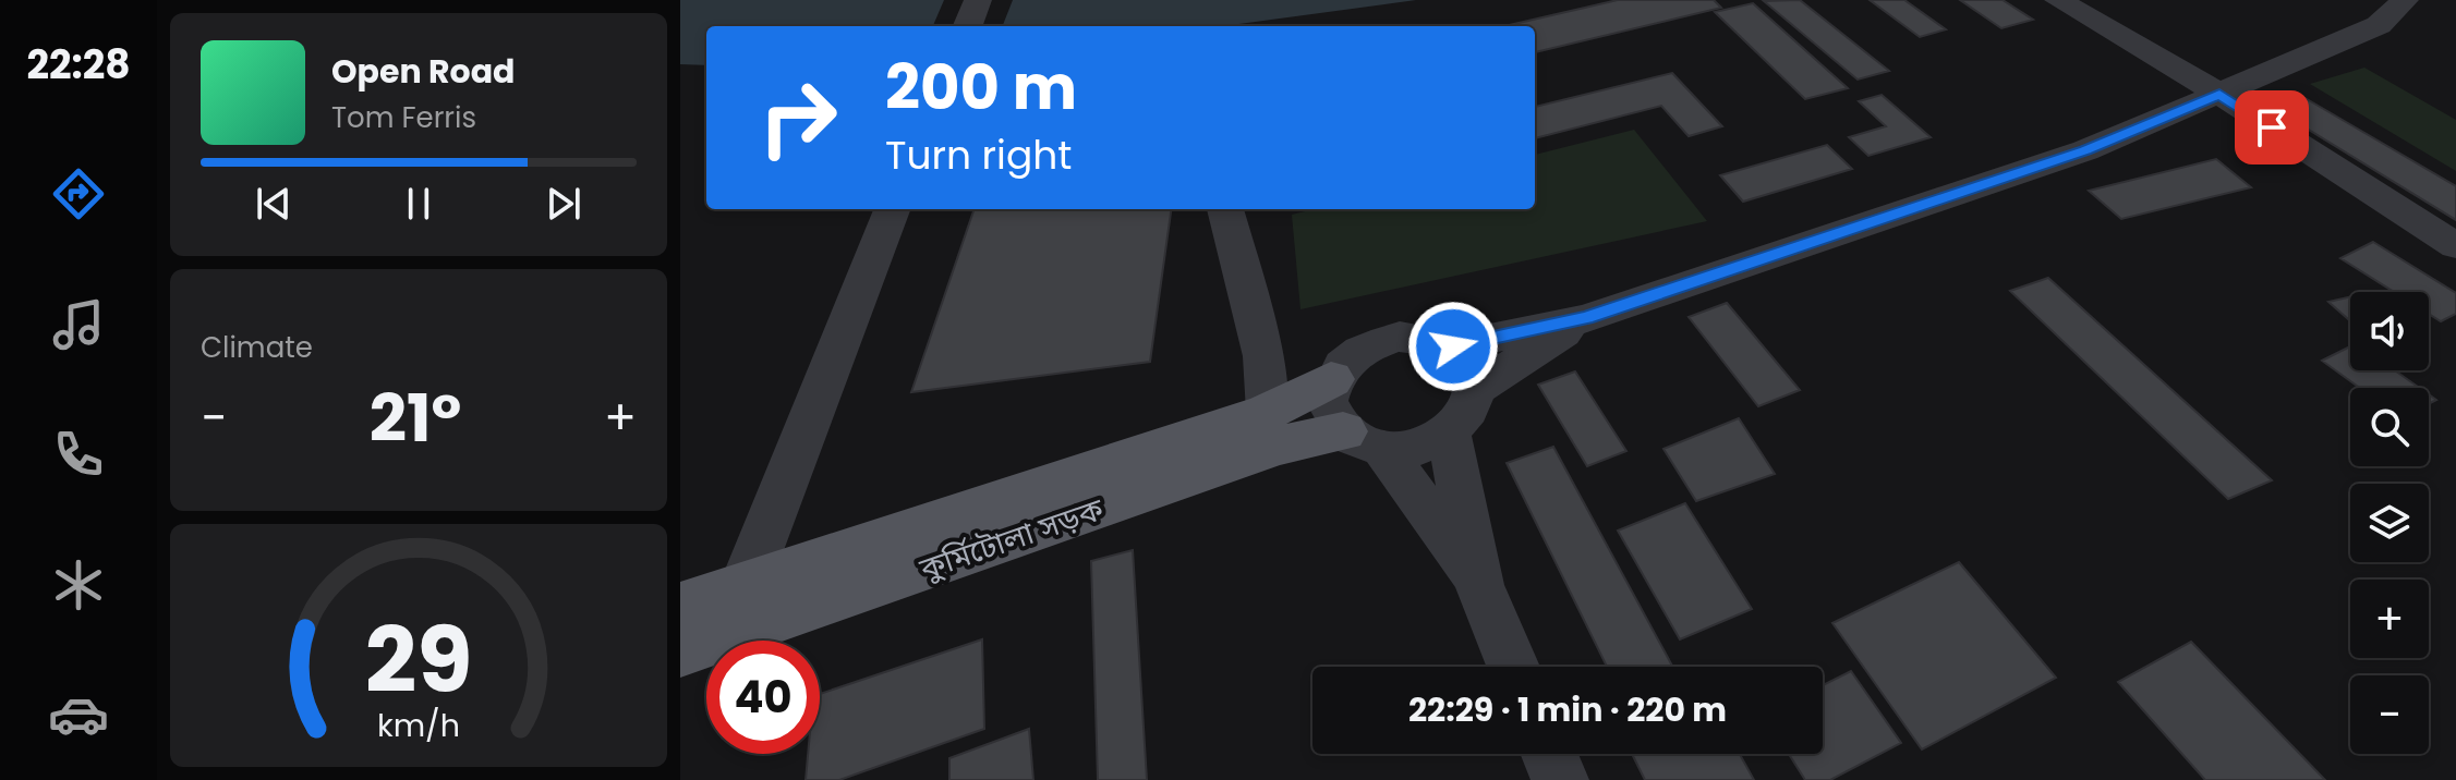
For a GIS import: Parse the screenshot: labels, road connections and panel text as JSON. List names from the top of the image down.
{
  "streets": {
    "main road": ["কুর্মিটোলা সড়ক"]
  },
  "page": {
    "tabs": "22:28",
    "turn": ["200 m", "Turn right"],
    "song": ["Open Road", "Tom Ferris"],
    "tile": "Climate",
    "map_buttons": ["+", "−"],
    "heat": ["−", "21°", "+"],
    "limit": "40",
    "trip": "22:29 · 1 min · 220 m",
    "gauge": ["29", "km/h"]
  }
}
